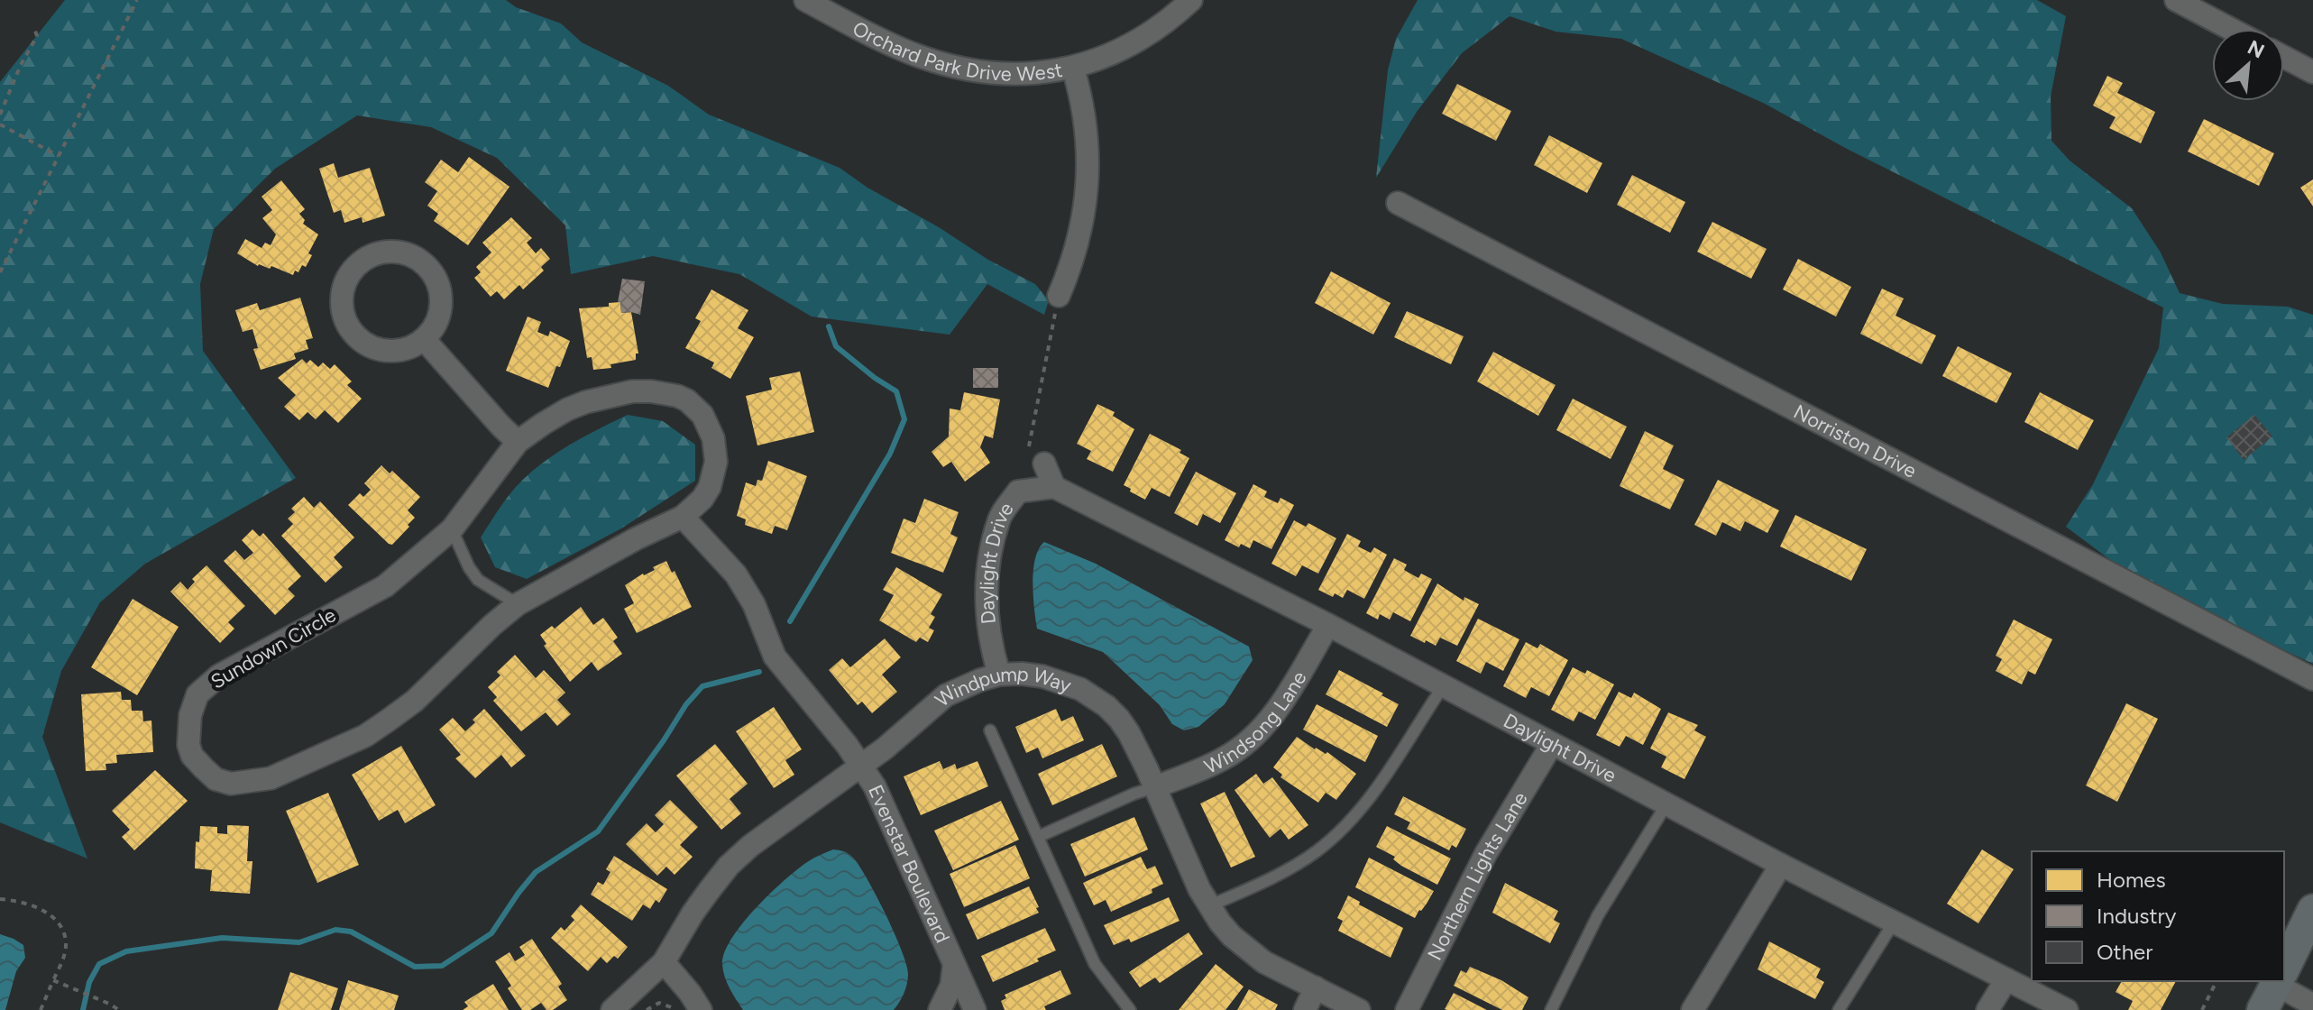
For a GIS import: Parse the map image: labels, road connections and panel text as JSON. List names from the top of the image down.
{
  "streets": {
    "street": [
      "Orchard Park Drive West",
      "Norriston Drive",
      "Daylight Drive",
      "Sundown Circle",
      "Windpump Way",
      "Windsong Lane",
      "Evenstar Boulevard",
      "Northern Lights Lane"
    ]
  },
  "crossings": [
    ["Daylight Drive", "Windpump Way"],
    ["Daylight Drive", "Windsong Lane"],
    ["Daylight Drive", "Northern Lights Lane"],
    ["Windpump Way", "Windsong Lane"],
    ["Windpump Way", "Evenstar Boulevard"]
  ],
  "legend": ["Homes", "Industry", "Other"],
  "north": "top right"
}
